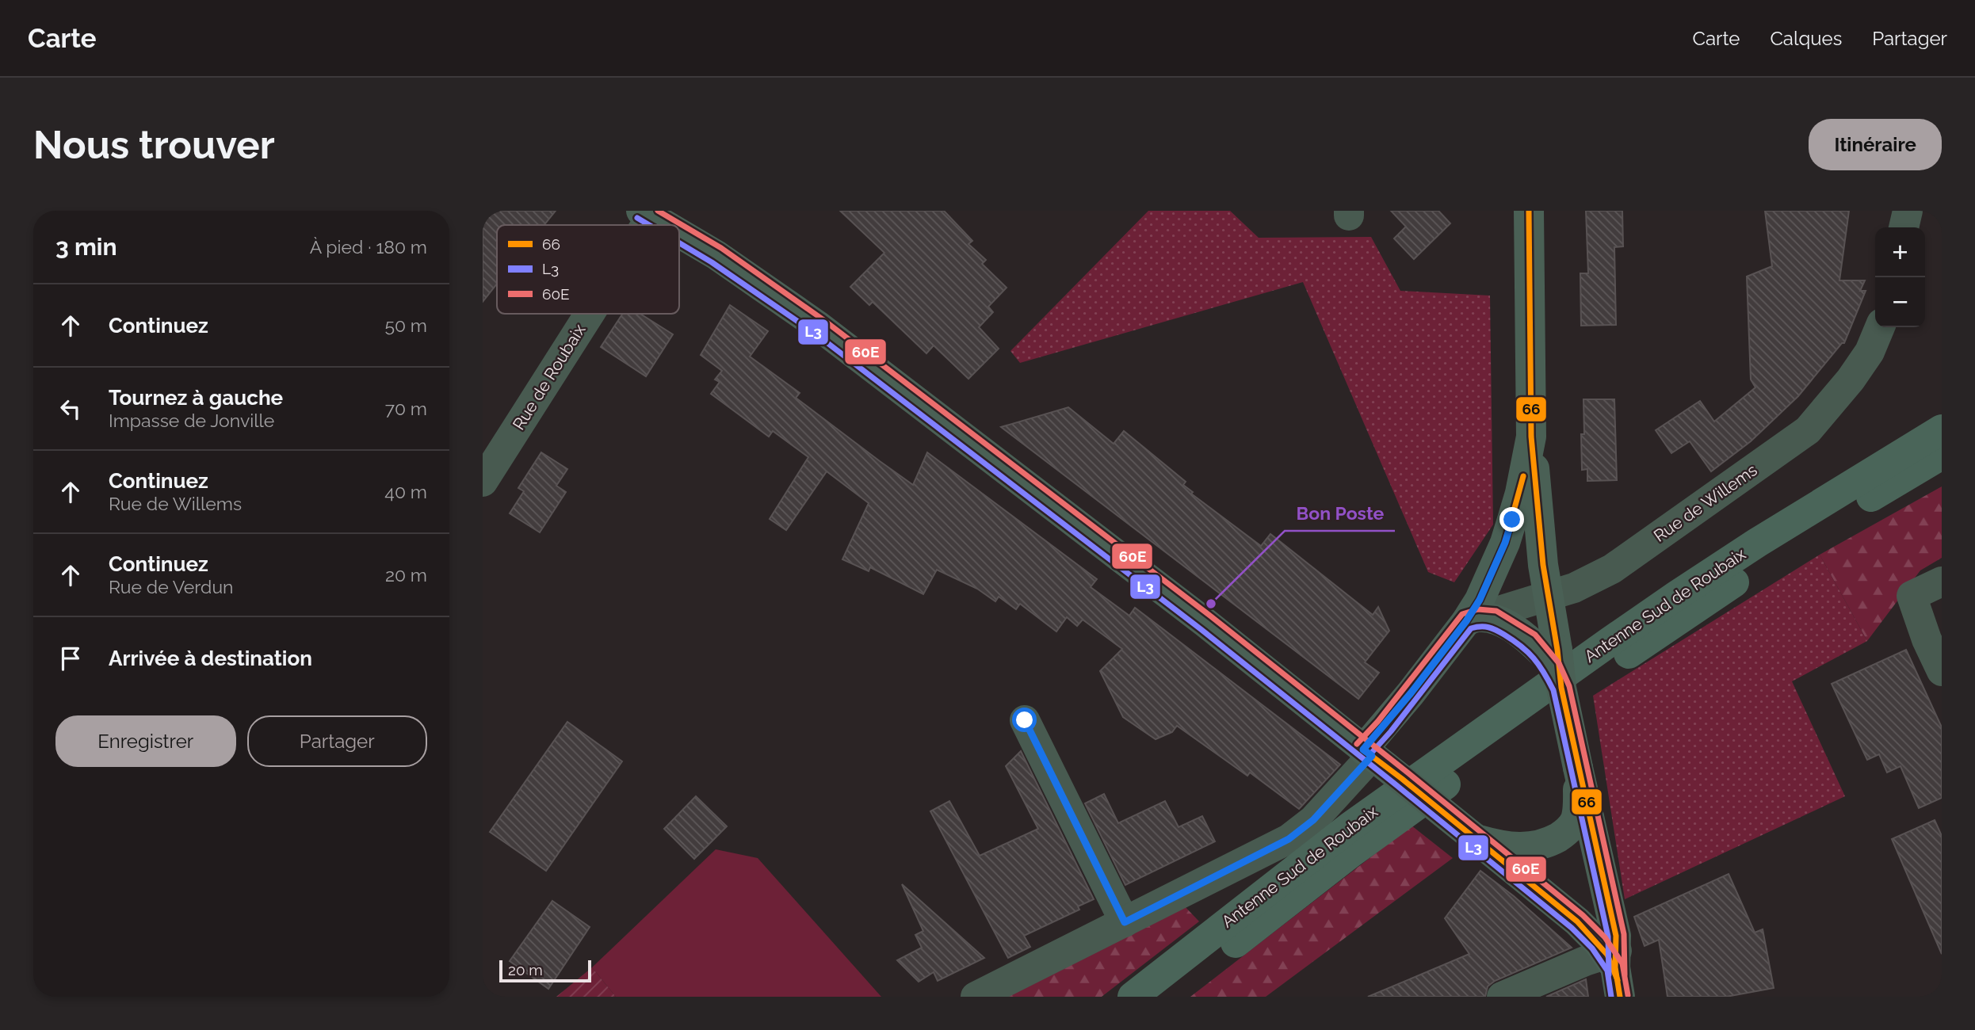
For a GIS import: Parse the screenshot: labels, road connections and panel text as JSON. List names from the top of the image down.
{
  "streets": {
    "highway": ["Antenne Sud de Roubaix"],
    "main road": ["Rue de Roubaix"],
    "street": ["Rue de Willems"]
  },
  "places": ["Bon Poste"],
  "lines": ["transit line 66", "transit line 60E", "transit line L3"],
  "legend": ["66", "L3", "60E"],
  "scale_bar": "20 m",
  "page": {
    "header": "Carte",
    "nav": ["Carte", "Calques", "Partager"],
    "buttons": [
      "Itinéraire",
      ["Enregistrer", "Partager"]
    ],
    "title": "Nous trouver",
    "heading": ["3 min", "À pied · 180 m"],
    "map_buttons": ["+", "−"],
    "list": [
      ["Continuez", "50 m"],
      ["Tournez à gauche", "Impasse de Jonville", "70 m"],
      ["Continuez", "Rue de Willems", "40 m"],
      ["Continuez", "Rue de Verdun", "20 m"],
      "Arrivée à destination"
    ],
    "scale": "20 m"
  }
}
